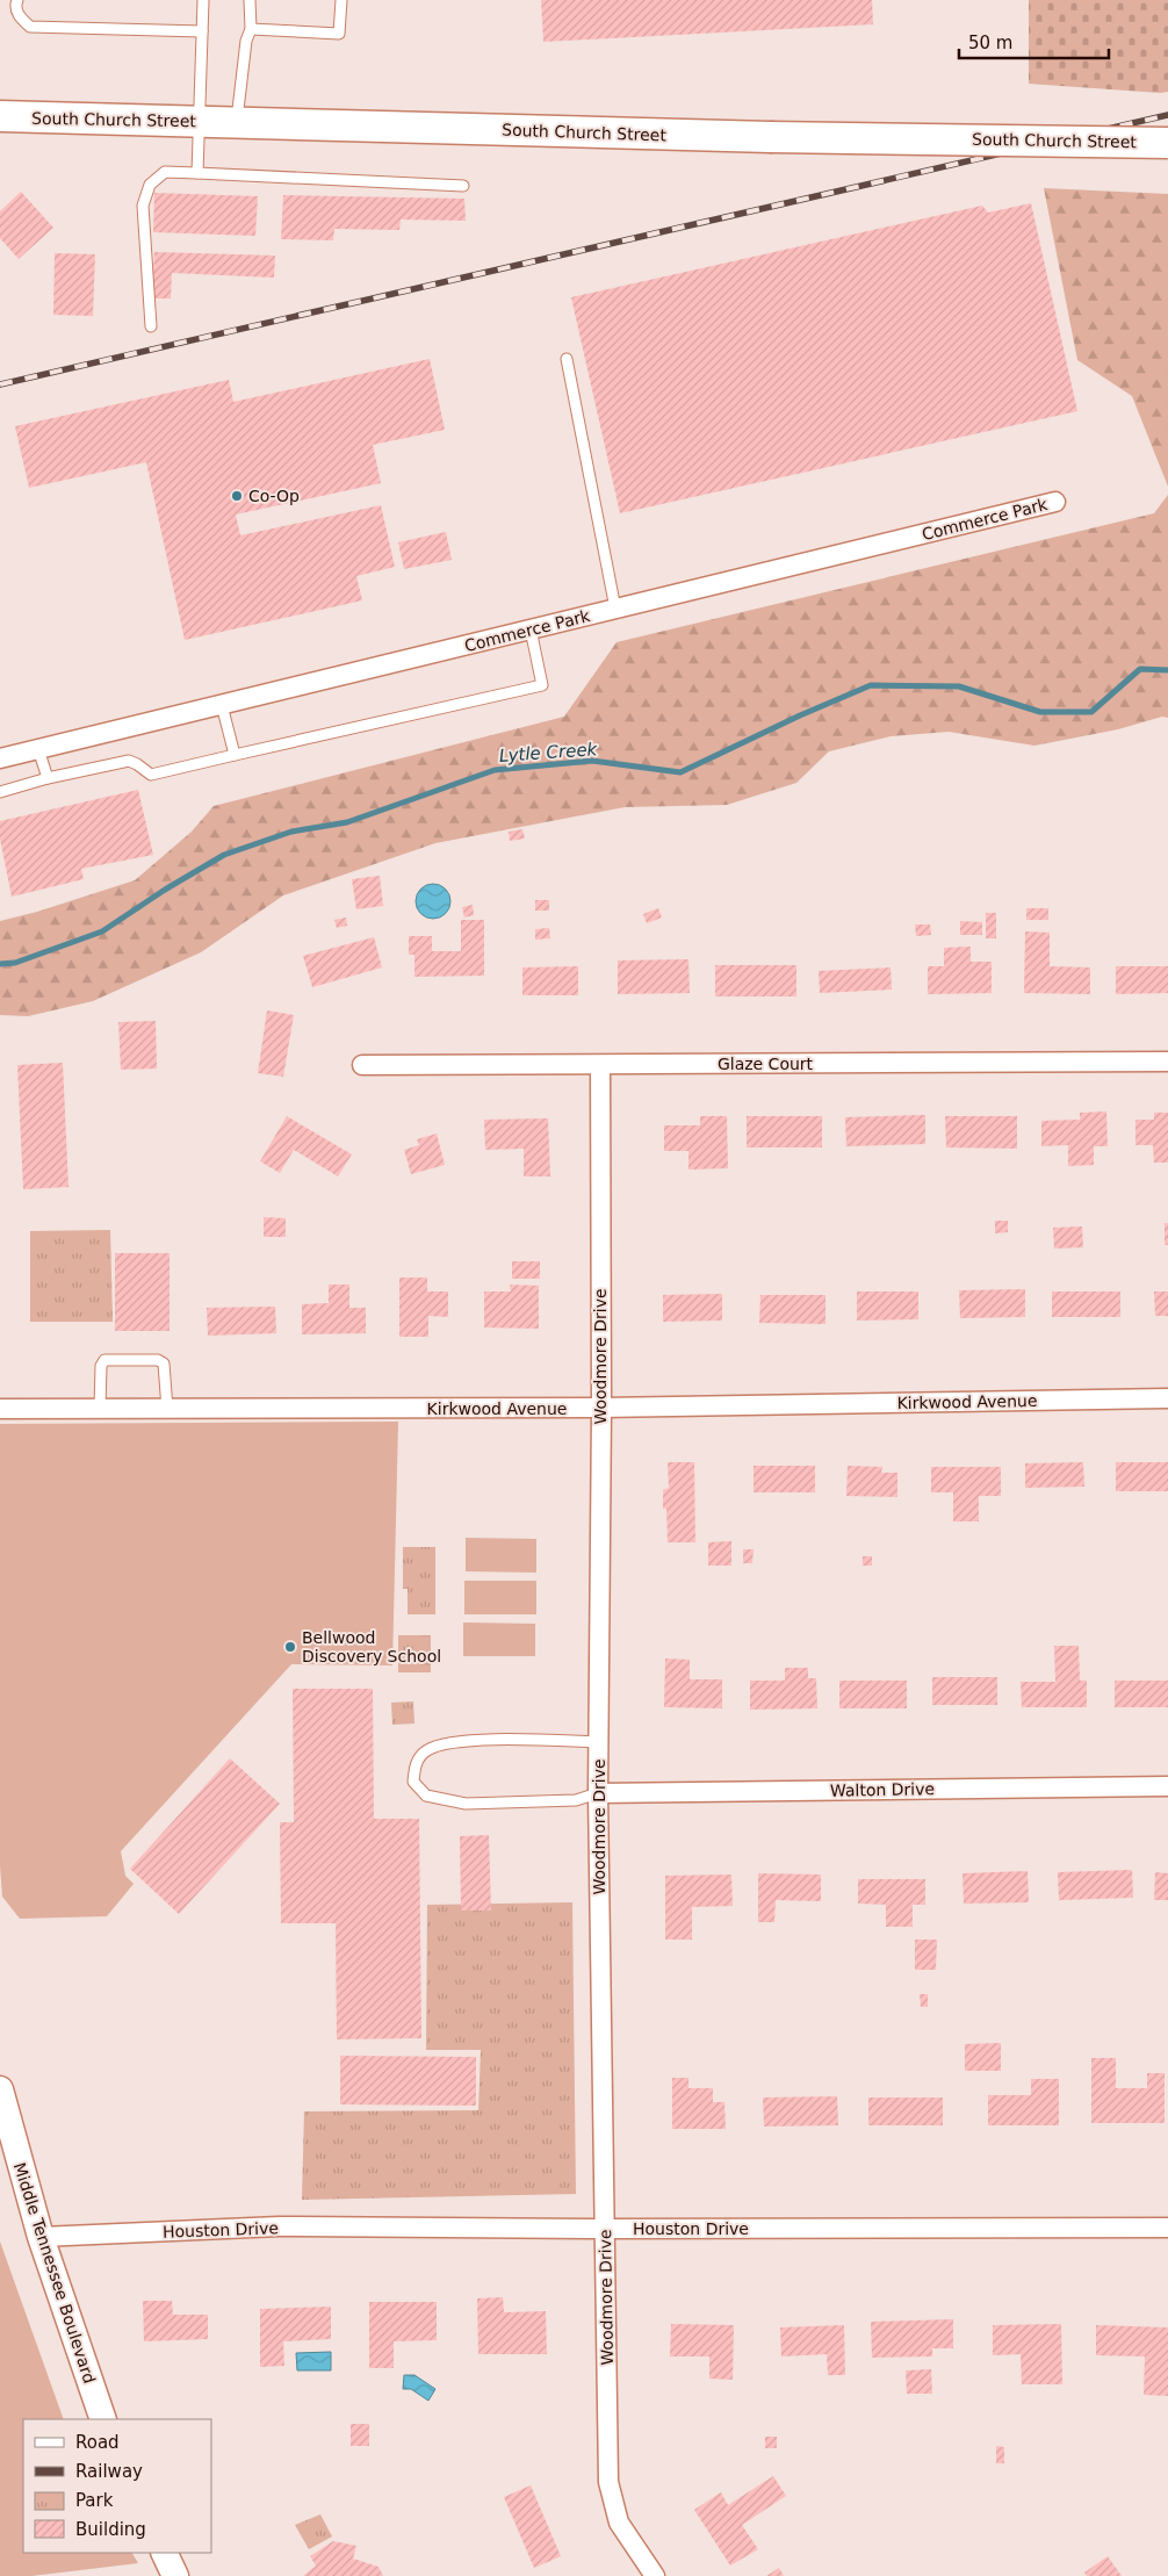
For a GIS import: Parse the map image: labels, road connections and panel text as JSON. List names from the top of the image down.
{
  "streets": {
    "main road": ["South Church Street", "Middle Tennessee Boulevard"],
    "street": [
      "Commerce Park",
      "Glaze Court",
      "Woodmore Drive",
      "Kirkwood Avenue",
      "Walton Drive",
      "Houston Drive"
    ]
  },
  "crossings": [
    ["Glaze Court", "Woodmore Drive"],
    ["Woodmore Drive", "Kirkwood Avenue"],
    ["Woodmore Drive", "Walton Drive"],
    ["Woodmore Drive", "Houston Drive"],
    ["Houston Drive", "Middle Tennessee Boulevard"]
  ],
  "water": ["Lytle Creek"],
  "places": ["Co-Op", "Bellwood Discovery School"],
  "legend": [
    "Road",
    "Railway",
    "Park",
    "Building"
  ],
  "scale_bar": "50 m"
}
